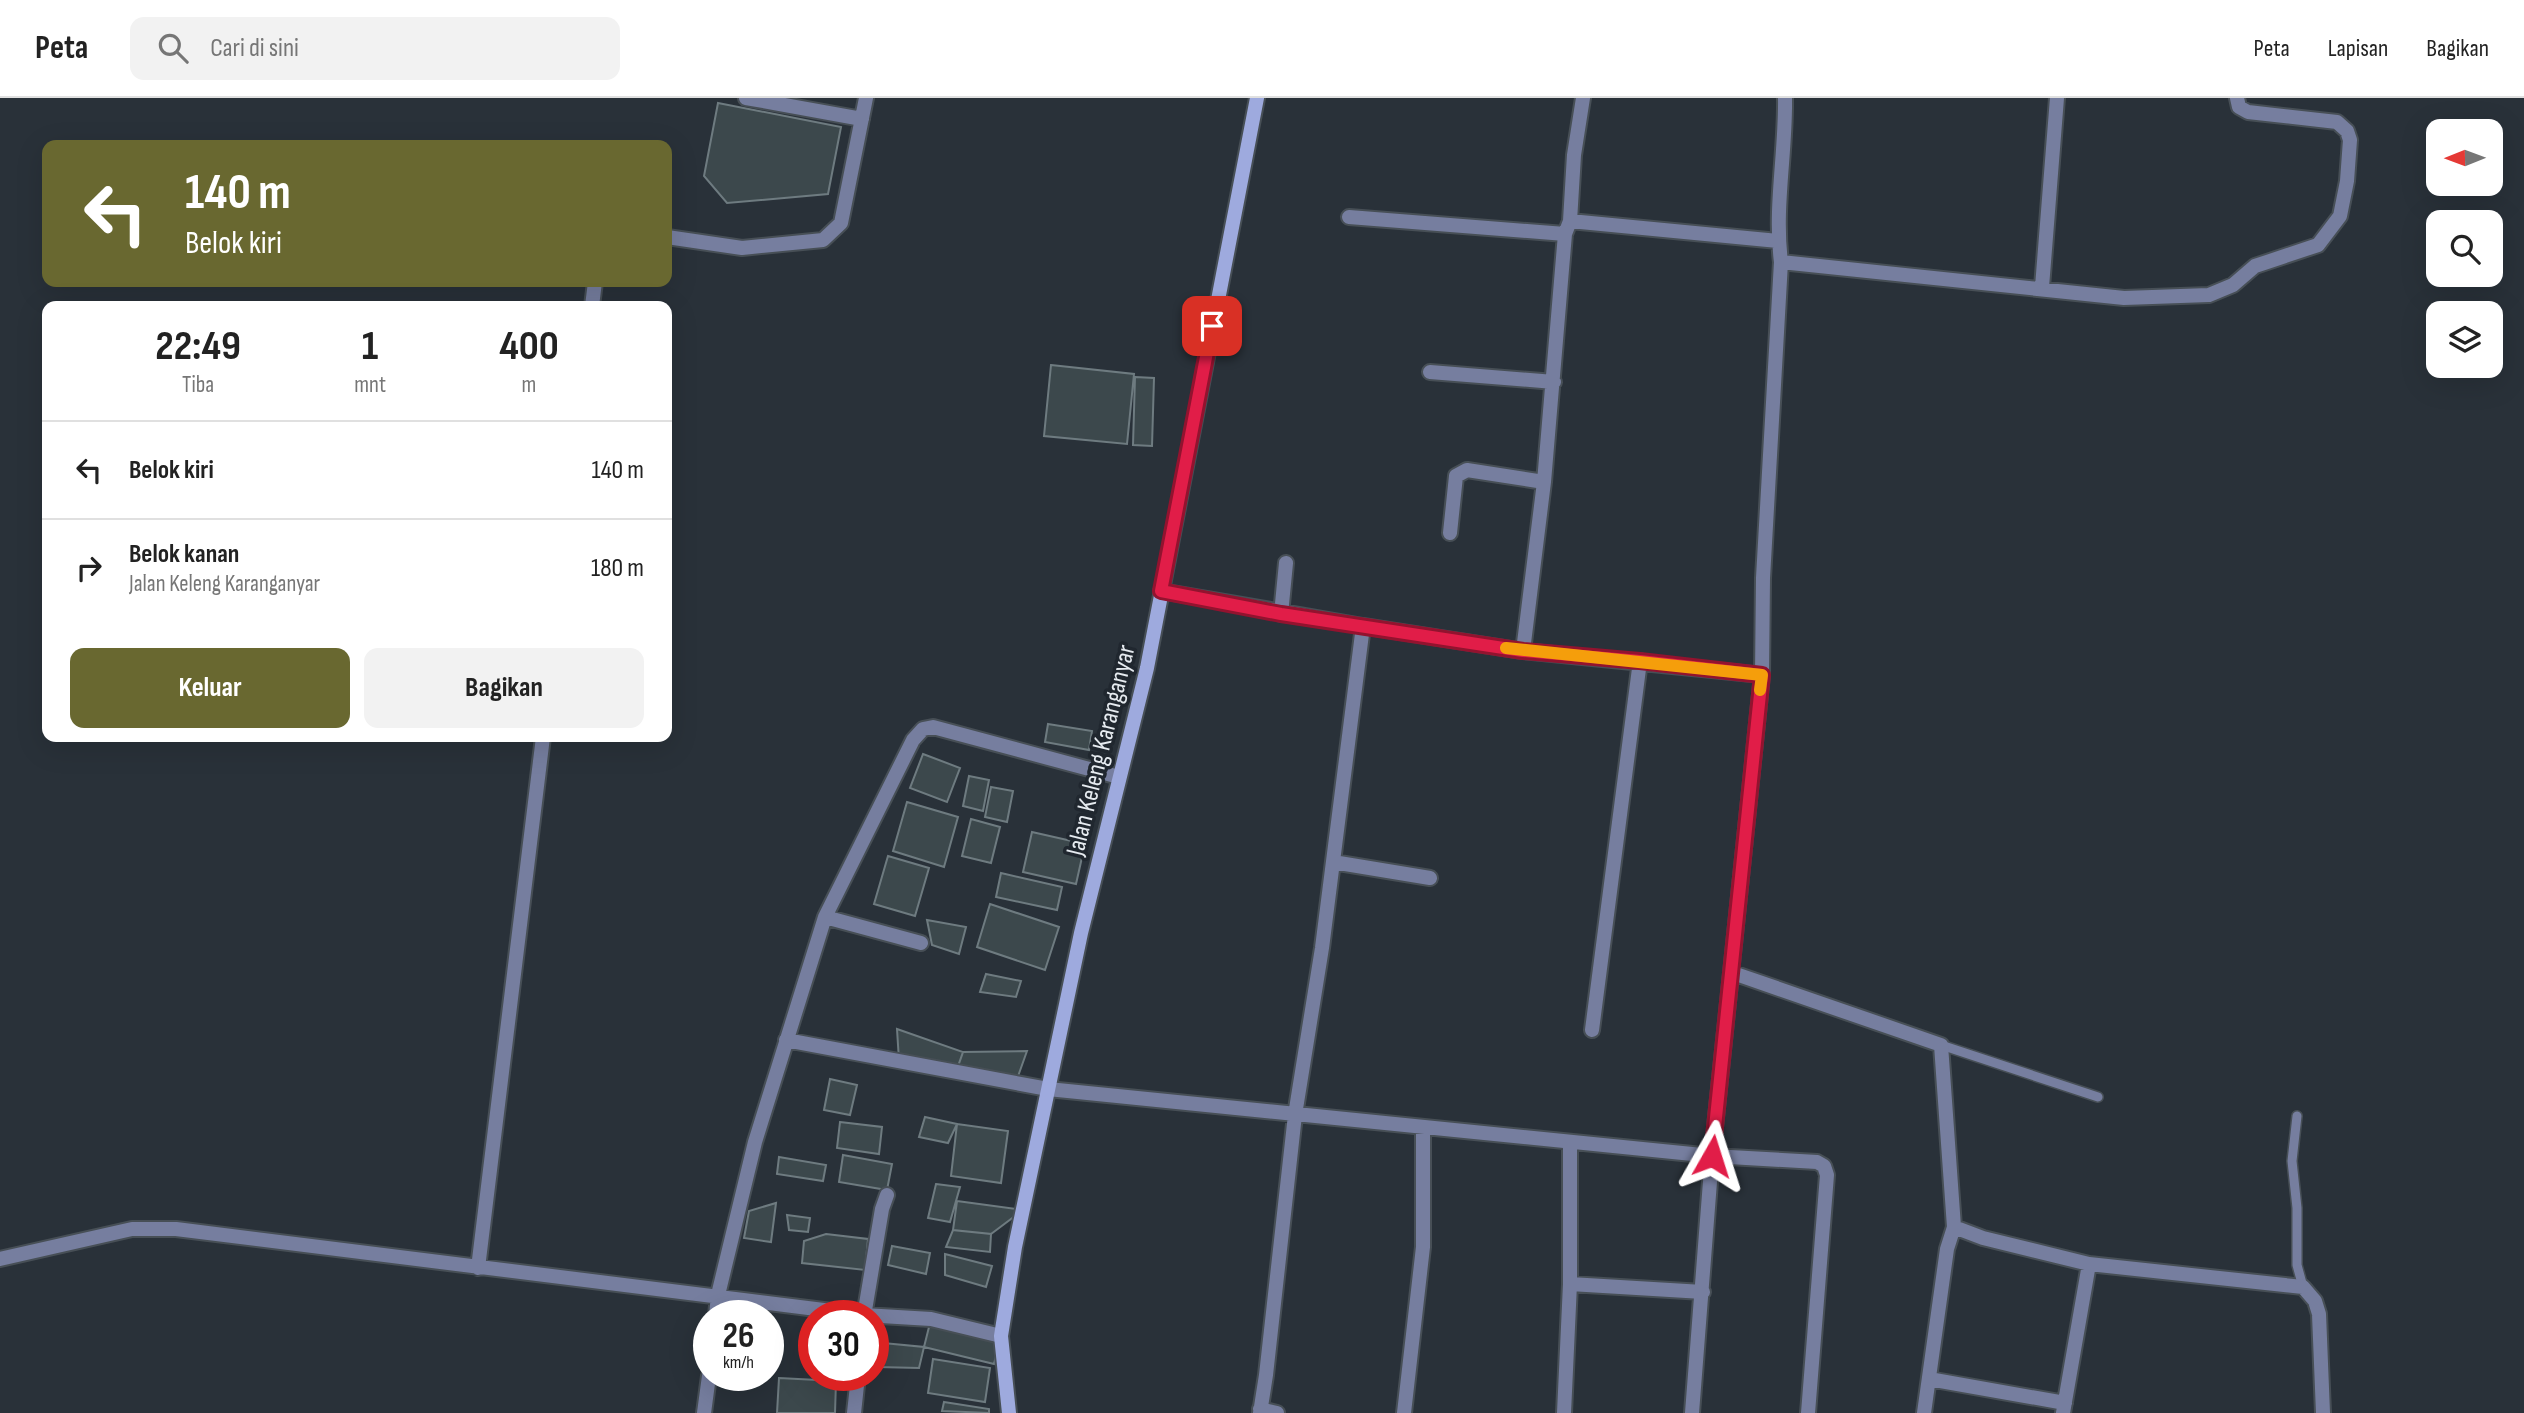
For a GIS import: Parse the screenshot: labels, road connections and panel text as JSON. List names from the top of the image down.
{
  "streets": {
    "main road": ["Jalan Keleng Karanganyar"]
  },
  "north": "left",
  "page": {
    "header": "Peta",
    "search": "Cari di sini",
    "nav": ["Peta", "Lapisan", "Bagikan"],
    "turn": ["140 m", "Belok kiri"],
    "eta": [
      "22:49",
      "Tiba",
      "1",
      "mnt",
      "400",
      "m"
    ],
    "list": [
      {
        "name": "Belok kiri",
        "value": "140 m"
      },
      {
        "name": "Belok kanan",
        "note": "Jalan Keleng Karanganyar",
        "value": "180 m"
      }
    ],
    "buttons": ["Keluar", "Bagikan"],
    "speed": "26 km/h",
    "limit": "30"
  }
}
